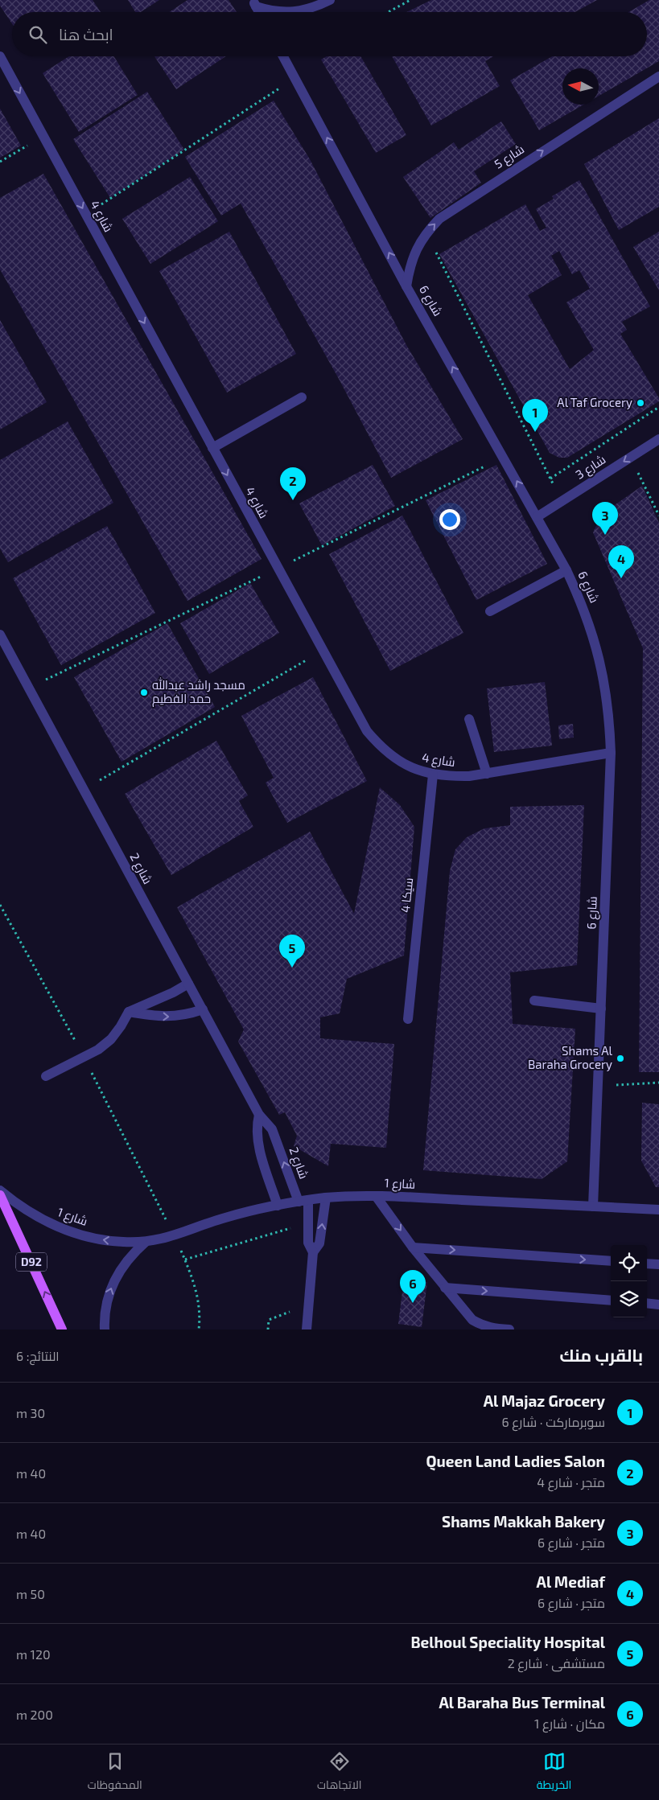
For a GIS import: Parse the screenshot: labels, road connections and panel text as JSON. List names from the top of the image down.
{
  "streets": {
    "main road": ["D92"],
    "street": [
      "شارع 5",
      "شارع 4",
      "شارع 6",
      "شارع 3",
      "شارع 2",
      "4 سيكا",
      "شارع 1"
    ]
  },
  "crossings": [
    ["شارع 5", "شارع 6"],
    ["شارع 4", "شارع 6"],
    ["شارع 4", "4 سيكا"],
    ["شارع 6", "شارع 3"],
    ["شارع 6", "شارع 1"],
    ["شارع 2", "شارع 1"]
  ],
  "one_way": [
    "شارع 5",
    "شارع 4",
    "شارع 6",
    "شارع 3"
  ],
  "places": ["Al Taf Grocery", "مسجد راشد عبدالله حمد الفطيم", "Shams Al Baraha Grocery"],
  "north": "left",
  "page": {
    "search": "ابحث هنا",
    "pins": [
      "1",
      "2",
      "3",
      "4",
      "5",
      "6"
    ],
    "heading": ["بالقرب منك", "النتائج: 6"],
    "list": [
      {
        "mark": "1",
        "name": "Al Majaz Grocery",
        "note": "سوبرماركت · شارع 6",
        "value": "30 m"
      },
      {
        "mark": "2",
        "name": "Queen Land Ladies Salon",
        "note": "متجر · شارع 4",
        "value": "40 m"
      },
      {
        "mark": "3",
        "name": "Shams Makkah Bakery",
        "note": "متجر · شارع 6",
        "value": "40 m"
      },
      {
        "mark": "4",
        "name": "Al Mediaf",
        "note": "متجر · شارع 6",
        "value": "50 m"
      },
      {
        "mark": "5",
        "name": "Belhoul Speciality Hospital",
        "note": "مستشفى · شارع 2",
        "value": "120 m"
      },
      {
        "mark": "6",
        "name": "Al Baraha Bus Terminal",
        "note": "مكان · شارع 1",
        "value": "200 m"
      }
    ],
    "nav": ["الخريطة", "الاتجاهات", "المحفوظات"]
  }
}
